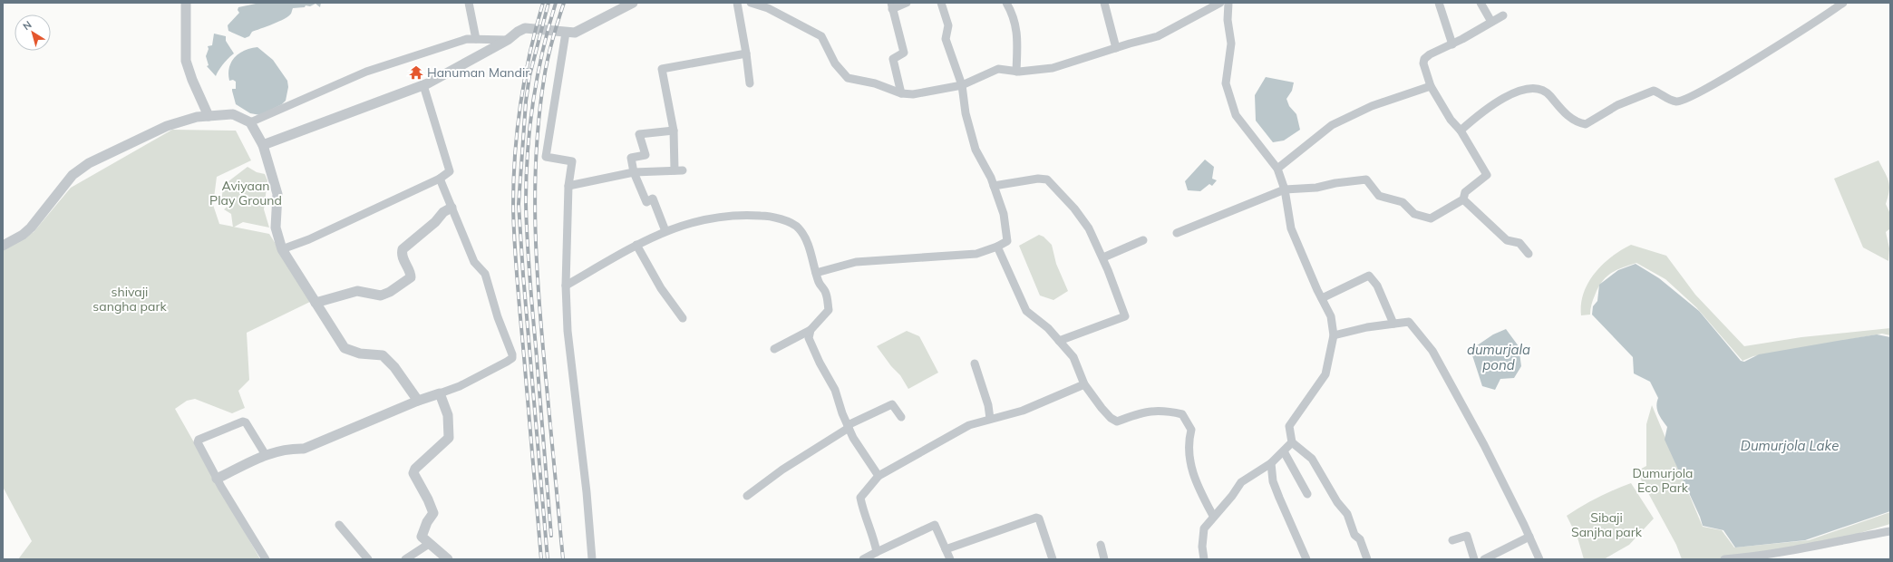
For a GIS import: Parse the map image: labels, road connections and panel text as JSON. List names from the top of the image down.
{
  "water": ["dumurjala pond", "Dumurjola Lake"],
  "parks": [
    "Aviyaan Play Ground",
    "shivaji sangha park",
    "Dumurjola Eco Park",
    "Sibaji Sanjha park"
  ],
  "places": {
    "temple": ["Hanuman Mandir"]
  },
  "north": "top left"
}
